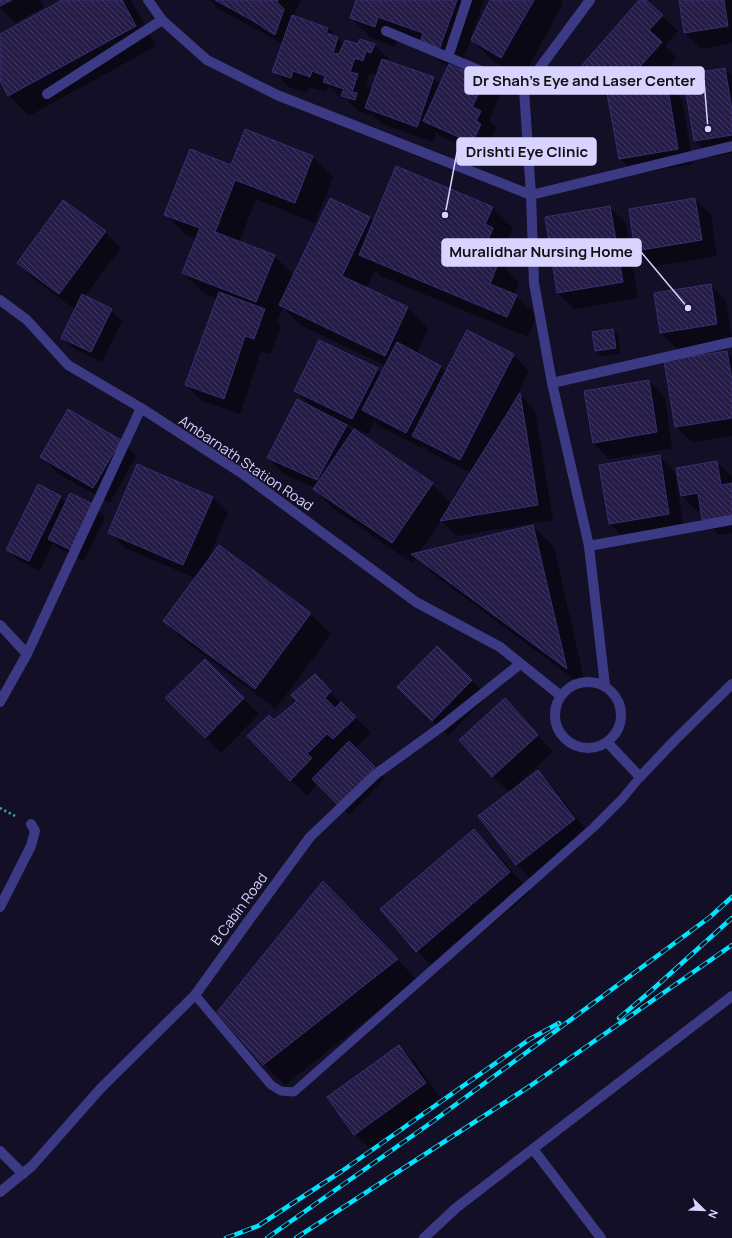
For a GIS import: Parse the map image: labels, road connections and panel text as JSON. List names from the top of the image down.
{
  "streets": {
    "street": ["Ambarnath Station Road", "B Cabin Road"]
  },
  "crossings": [
    ["Ambarnath Station Road", "B Cabin Road"]
  ],
  "places": ["Dr Shah's Eye and Laser Center", "Drishti Eye Clinic", "Muralidhar Nursing Home"],
  "north": "bottom right"
}
